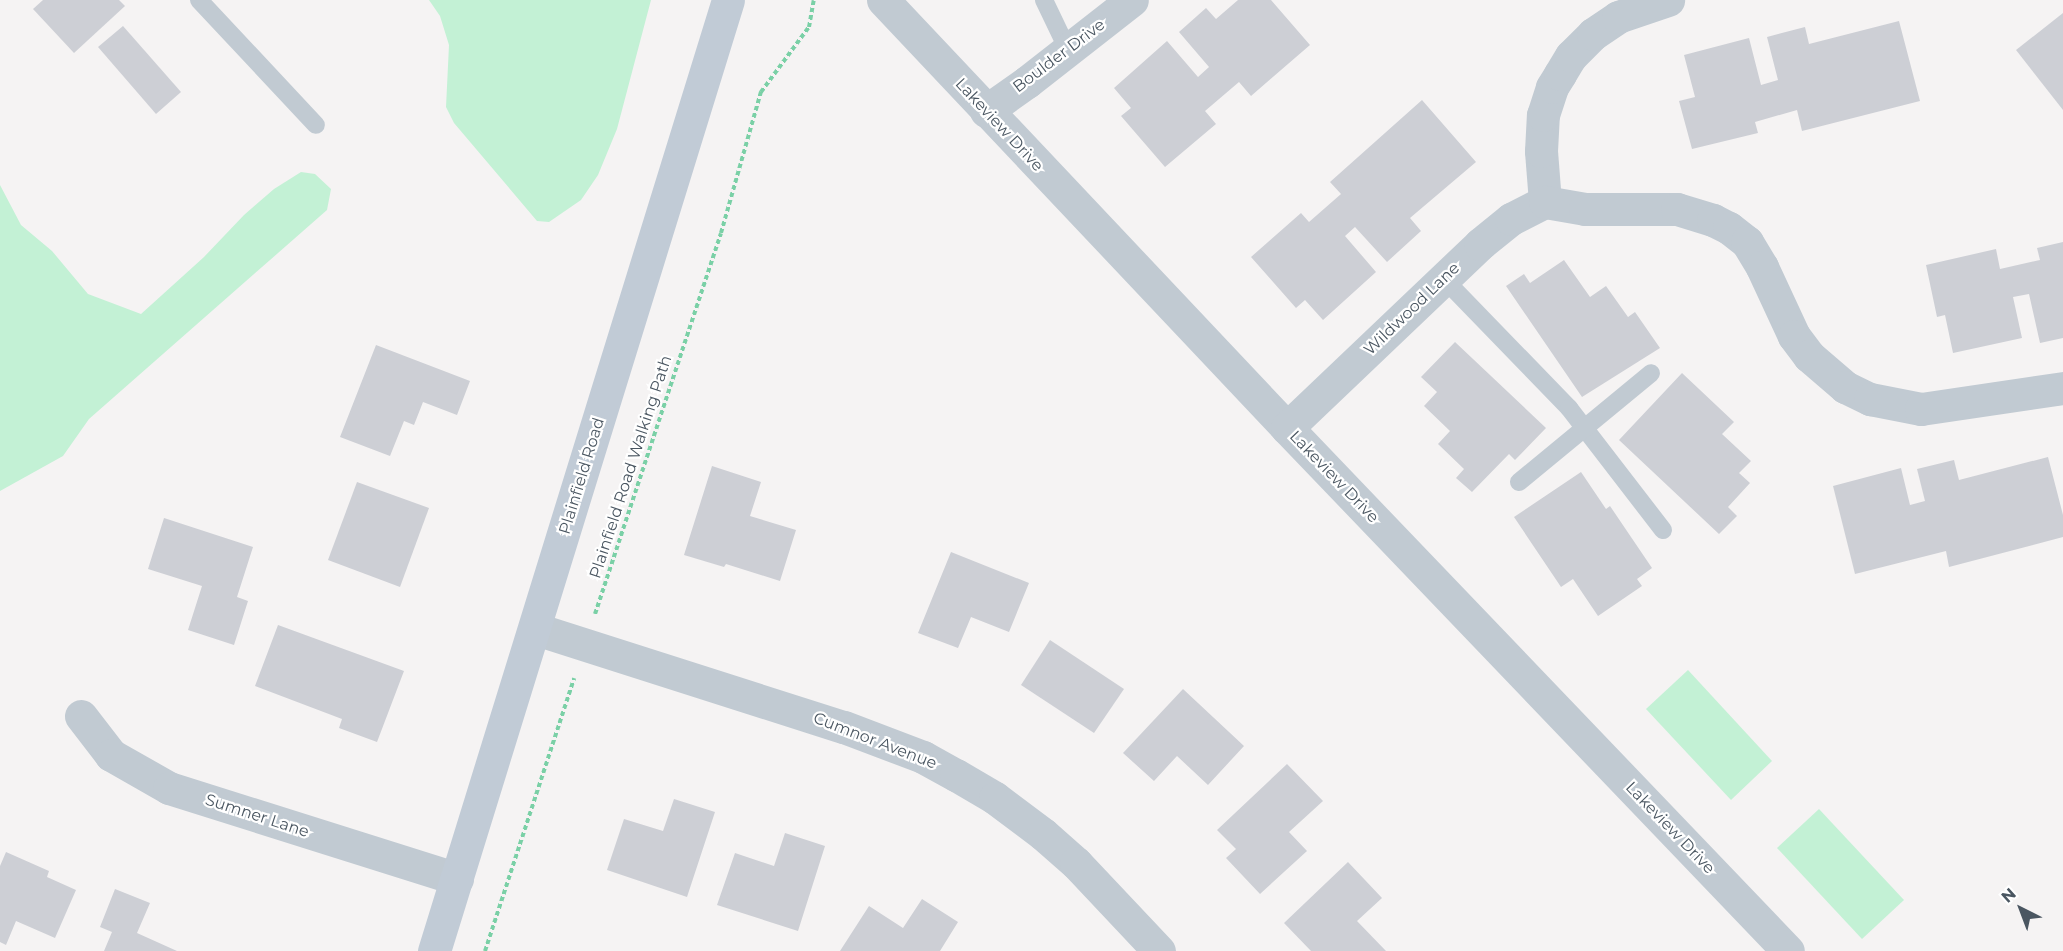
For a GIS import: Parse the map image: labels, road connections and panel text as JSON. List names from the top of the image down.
{
  "streets": {
    "main road": ["Plainfield Road"],
    "street": [
      "Boulder Drive",
      "Lakeview Drive",
      "Wildwood Lane",
      "Cumnor Avenue",
      "Sumner Lane"
    ],
    "path": ["Plainfield Road Walking Path"]
  },
  "crossings": [
    ["Boulder Drive", "Lakeview Drive"],
    ["Lakeview Drive", "Wildwood Lane"],
    ["Plainfield Road Walking Path", "Cumnor Avenue"],
    ["Plainfield Road", "Cumnor Avenue"],
    ["Plainfield Road", "Sumner Lane"]
  ],
  "north": "top left"
}
